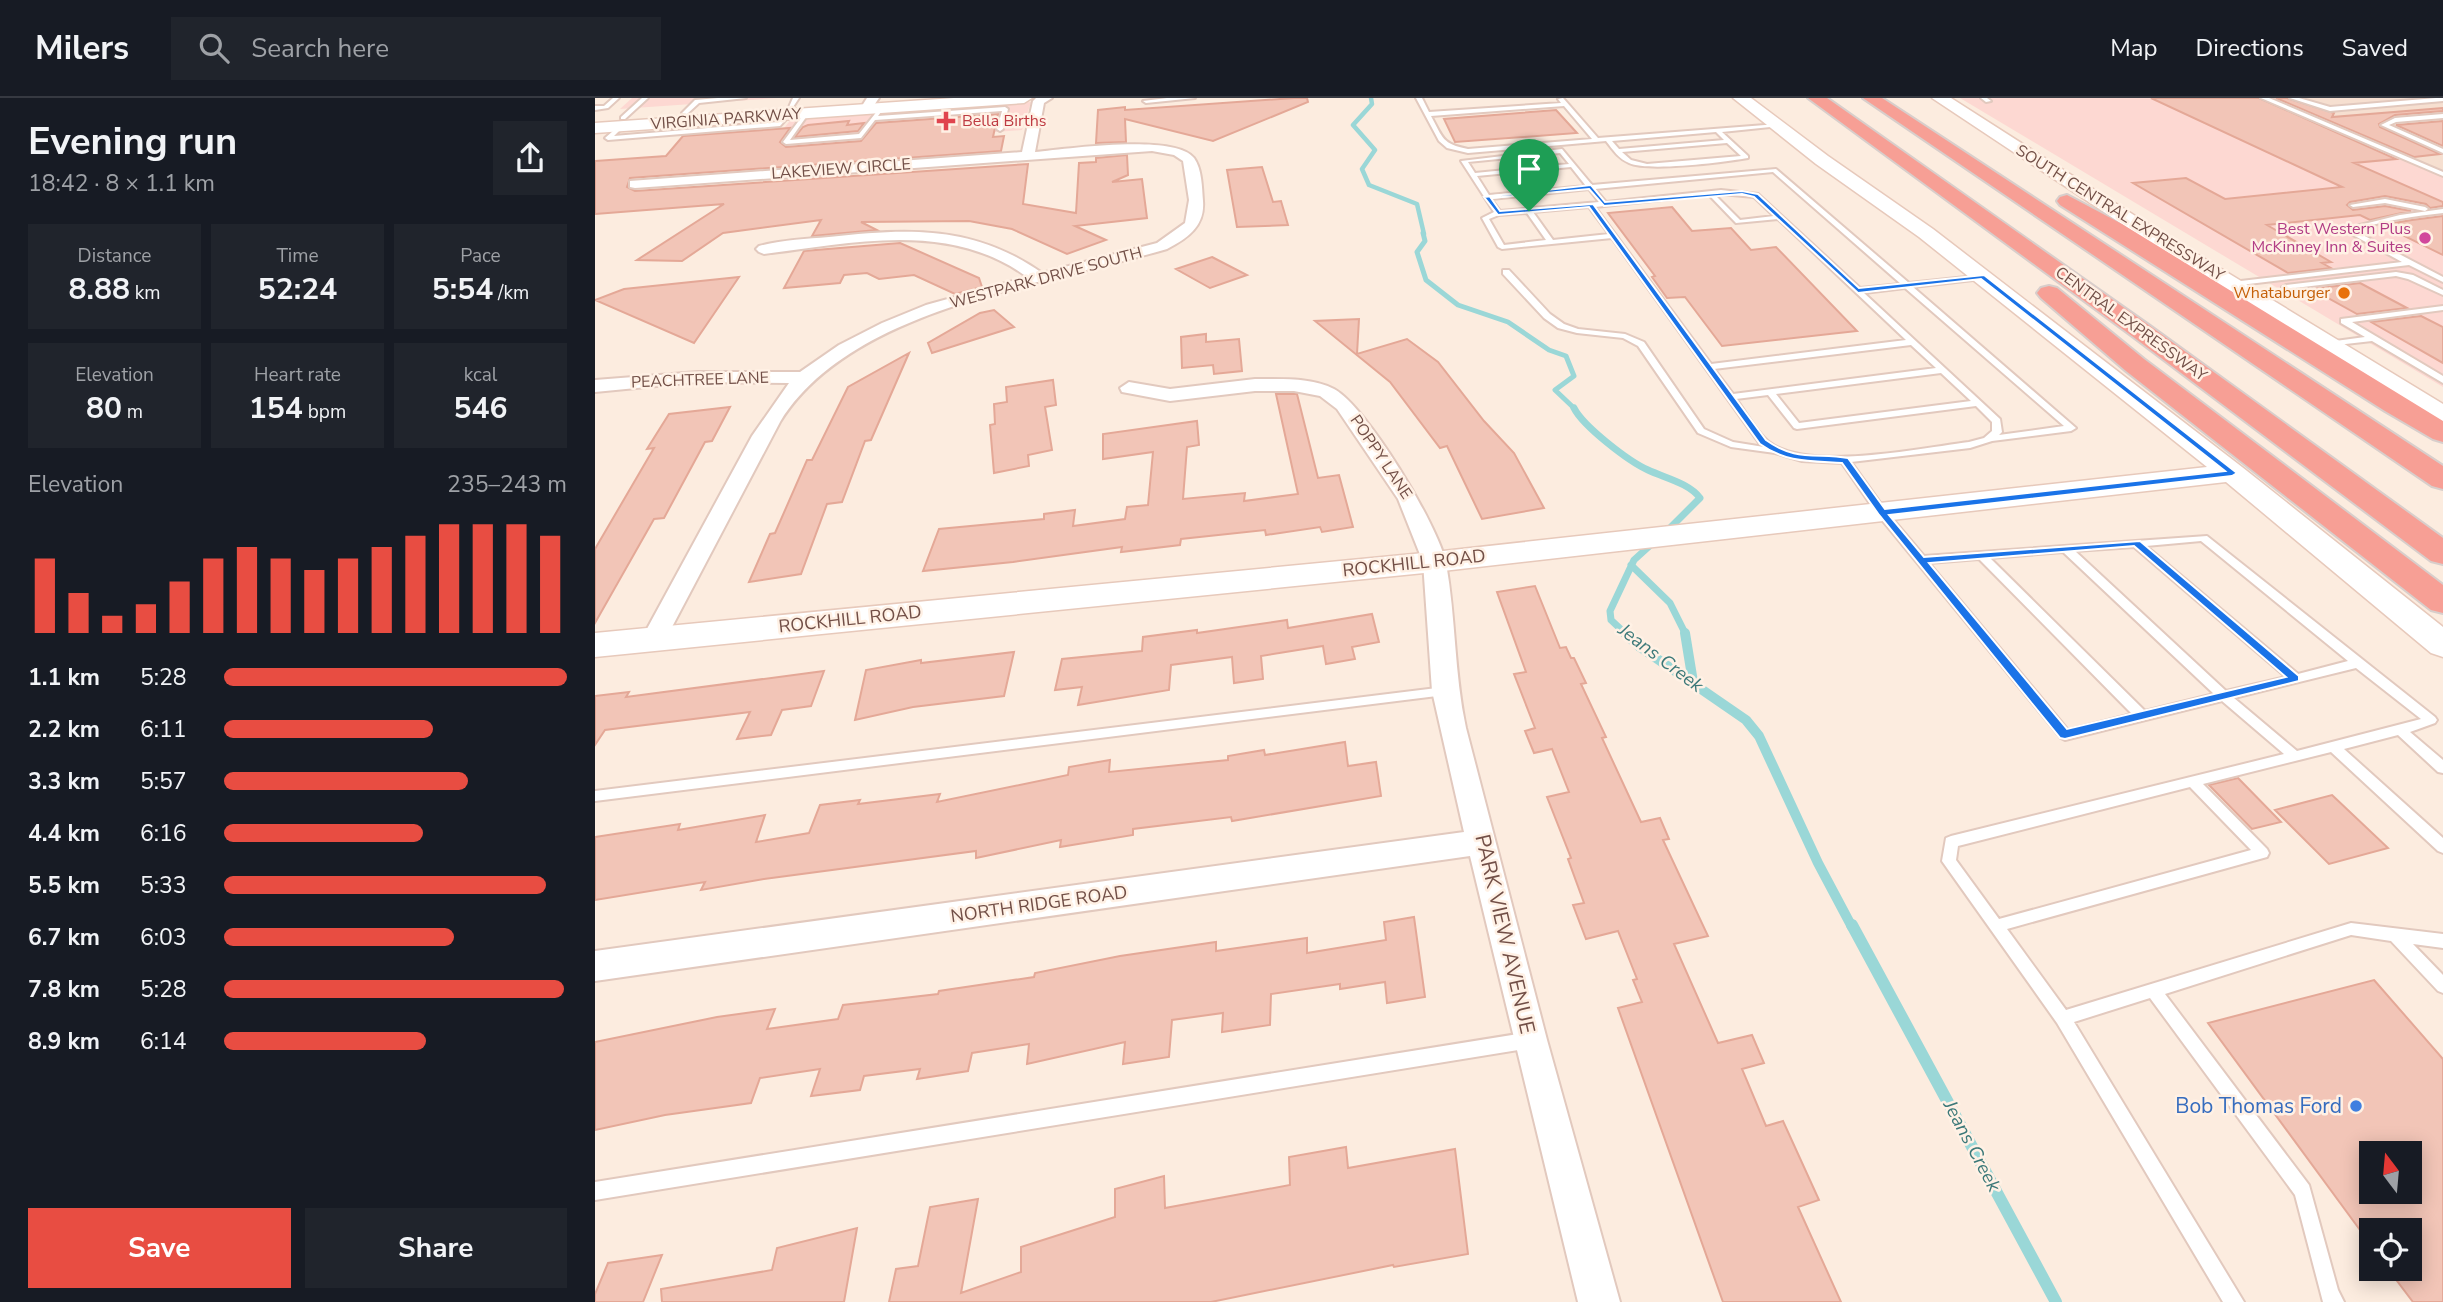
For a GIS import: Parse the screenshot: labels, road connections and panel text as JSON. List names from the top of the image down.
{
  "streets": {
    "highway": ["CENTRAL EXPRESSWAY"],
    "main road": ["VIRGINIA PARKWAY", "SOUTH CENTRAL EXPRESSWAY", "ROCKHILL ROAD"],
    "street": [
      "LAKEVIEW CIRCLE",
      "WESTPARK DRIVE SOUTH",
      "PEACHTREE LANE",
      "POPPY LANE",
      "NORTH RIDGE ROAD",
      "PARK VIEW AVENUE"
    ]
  },
  "crossings": [
    ["LAKEVIEW CIRCLE", "WESTPARK DRIVE SOUTH"],
    ["WESTPARK DRIVE SOUTH", "PEACHTREE LANE"],
    ["WESTPARK DRIVE SOUTH", "ROCKHILL ROAD"],
    ["POPPY LANE", "ROCKHILL ROAD"],
    ["POPPY LANE", "PARK VIEW AVENUE"],
    ["ROCKHILL ROAD", "PARK VIEW AVENUE"],
    ["NORTH RIDGE ROAD", "PARK VIEW AVENUE"]
  ],
  "water": ["Jeans Creek"],
  "places": {
    "health": ["Bella Births"],
    "other": ["Best Western Plus McKinney Inn & Suites", "Whataburger", "Bob Thomas Ford"]
  },
  "north": "top",
  "page": {
    "header": "Milers",
    "search": "Search here",
    "nav": ["Map", "Directions", "Saved"],
    "heading": ["Evening run", "18:42 · 8 × 1.1 km"],
    "stats": [
      ["Distance", "8.88 km"],
      ["Time", "52:24"],
      ["Pace", "5:54 /km"],
      ["Elevation", "80 m"],
      ["Heart rate", "154 bpm"],
      ["kcal", "546"]
    ],
    "chart": ["Elevation", "235–243 m"],
    "list": [
      {
        "name": "1.1 km",
        "note": "5:28"
      },
      {
        "name": "2.2 km",
        "note": "6:11"
      },
      {
        "name": "3.3 km",
        "note": "5:57"
      },
      {
        "name": "4.4 km",
        "note": "6:16"
      },
      {
        "name": "5.5 km",
        "note": "5:33"
      },
      {
        "name": "6.7 km",
        "note": "6:03"
      },
      {
        "name": "7.8 km",
        "note": "5:28"
      },
      {
        "name": "8.9 km",
        "note": "6:14"
      }
    ],
    "buttons": ["Save", "Share"]
  }
}
